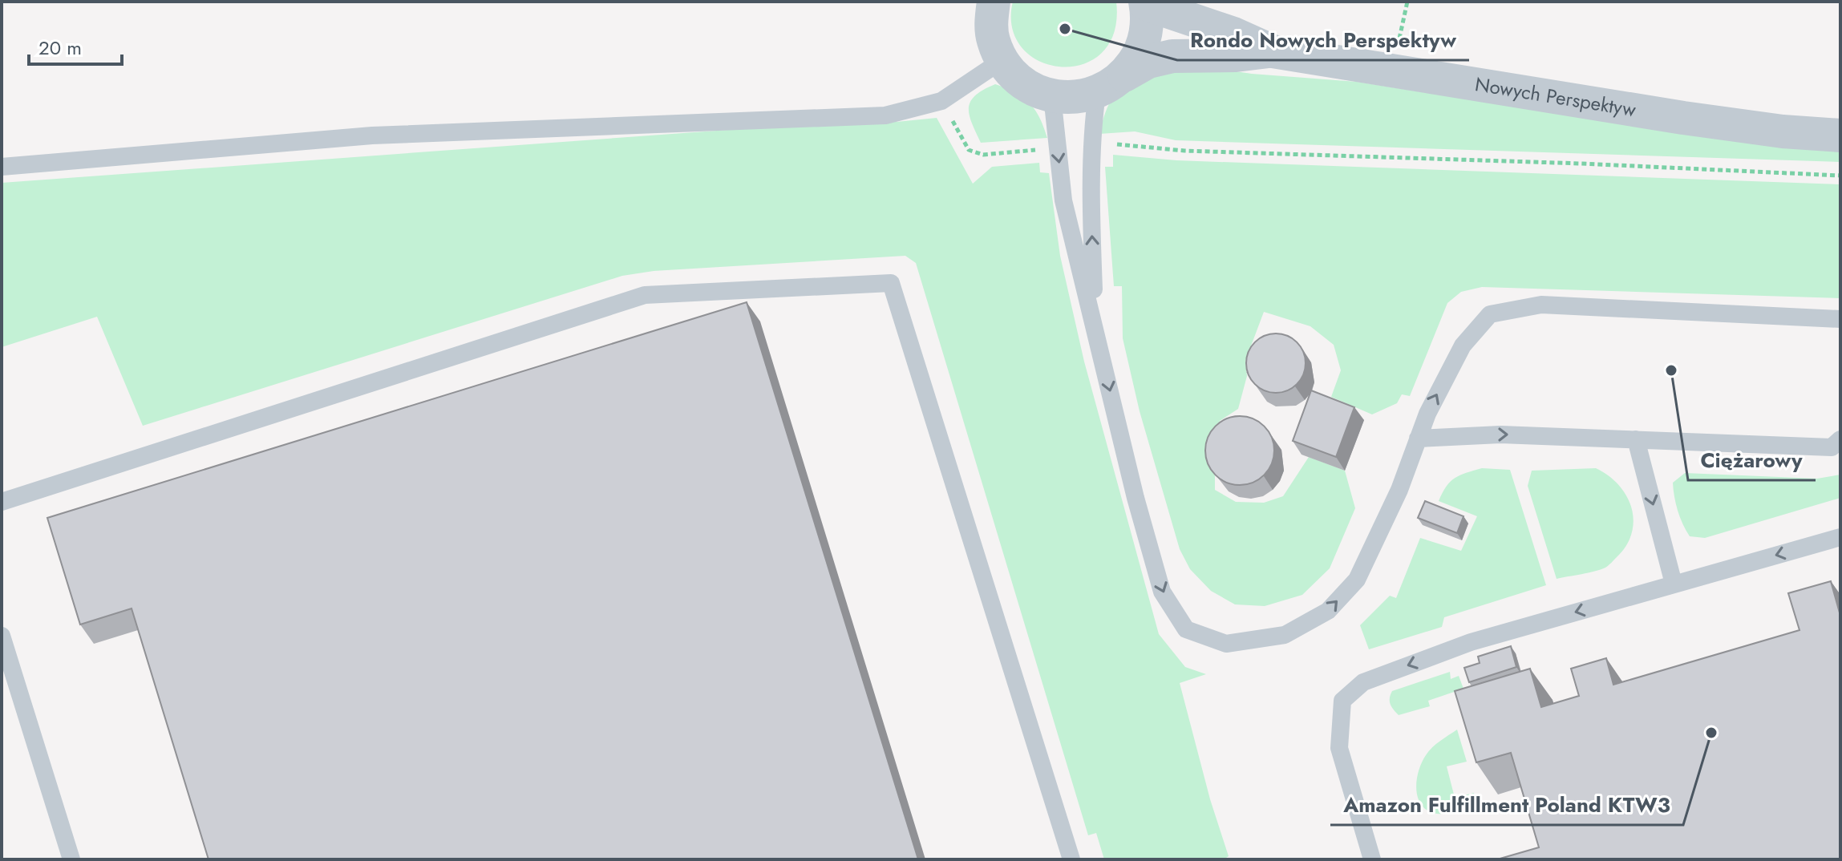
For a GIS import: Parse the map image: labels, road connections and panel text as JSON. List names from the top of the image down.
{
  "streets": {
    "street": ["Nowych Perspektyw"]
  },
  "places": ["Rondo Nowych Perspektyw", "Ciężarowy", "Amazon Fulfillment Poland KTW3"],
  "scale_bar": "20 m"
}
